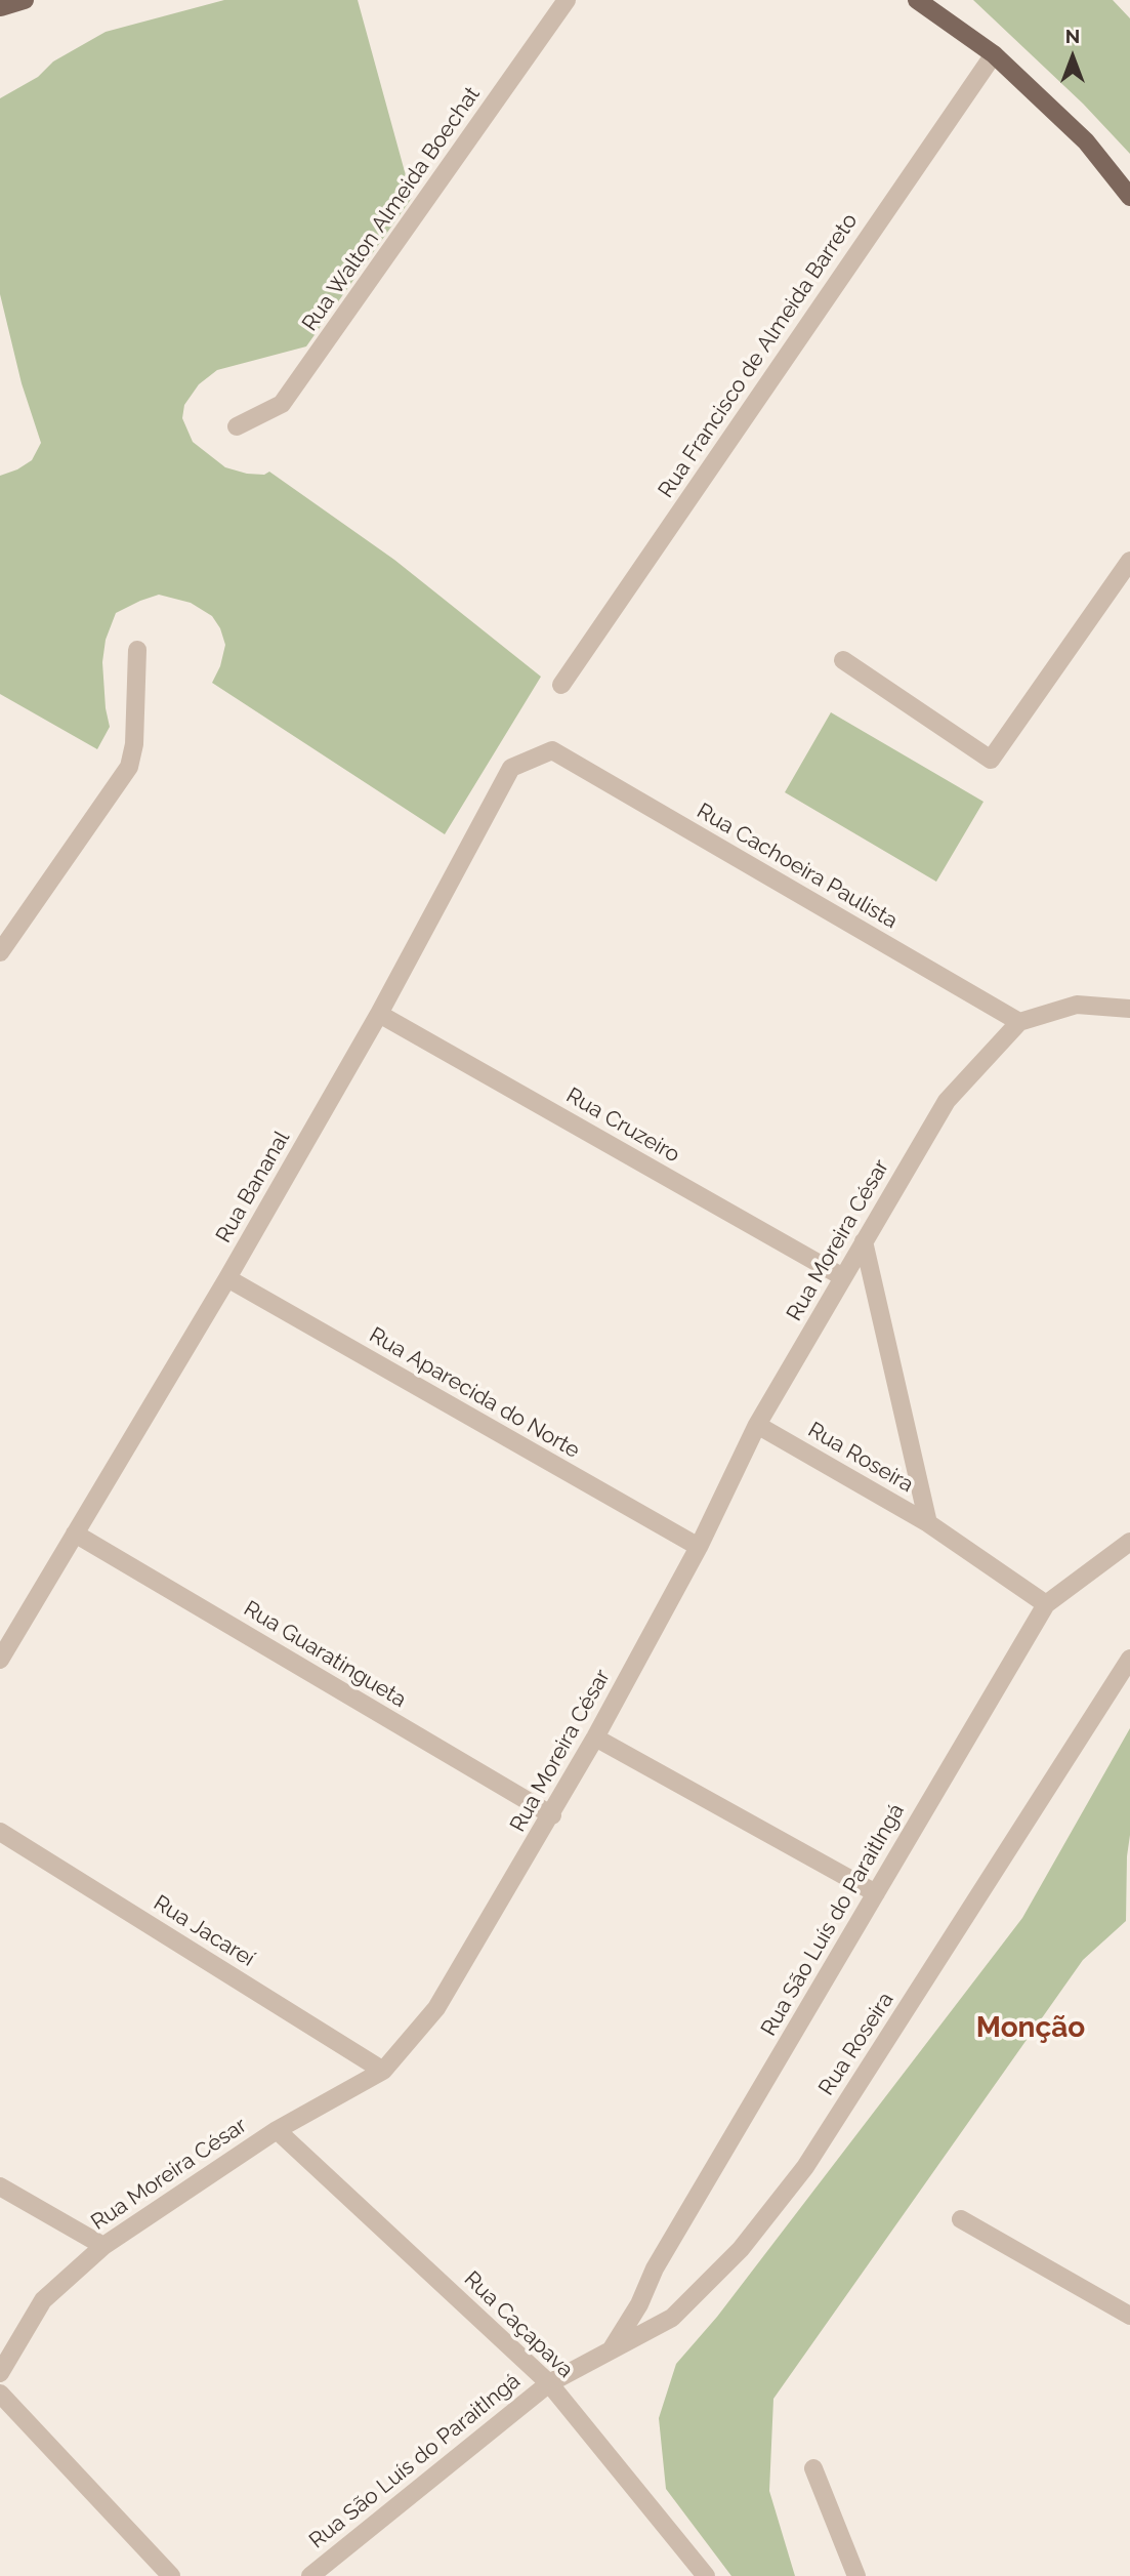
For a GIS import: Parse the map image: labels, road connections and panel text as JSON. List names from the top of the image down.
{
  "streets": {
    "street": [
      "Rua Walton Almeida Boechat",
      "Rua Francisco de Almeida Barreto",
      "Rua Cachoeira Paulista",
      "Rua Cruzeiro",
      "Rua Bananal",
      "Rua Moreira César",
      "Rua Aparecida do Norte",
      "Rua Roseira",
      "Rua Guaratingueta",
      "Rua São Luís do ParaitIngá",
      "Rua Jacareí",
      "Rua Caçapava"
    ]
  },
  "crossings": [
    ["Rua Cachoeira Paulista", "Rua Bananal"],
    ["Rua Cachoeira Paulista", "Rua Moreira César"],
    ["Rua Cruzeiro", "Rua Bananal"],
    ["Rua Cruzeiro", "Rua Moreira César"],
    ["Rua Bananal", "Rua Aparecida do Norte"],
    ["Rua Bananal", "Rua Guaratingueta"],
    ["Rua Moreira César", "Rua Aparecida do Norte"],
    ["Rua Moreira César", "Rua Roseira"],
    ["Rua Moreira César", "Rua Guaratingueta"],
    ["Rua Moreira César", "Rua Jacareí"],
    ["Rua Moreira César", "Rua Caçapava"],
    ["Rua Roseira", "Rua São Luís do ParaitIngá"],
    ["Rua Roseira", "Rua Caçapava"],
    ["Rua São Luís do ParaitIngá", "Rua Caçapava"]
  ],
  "districts": ["Monção"],
  "north": "top"
}
